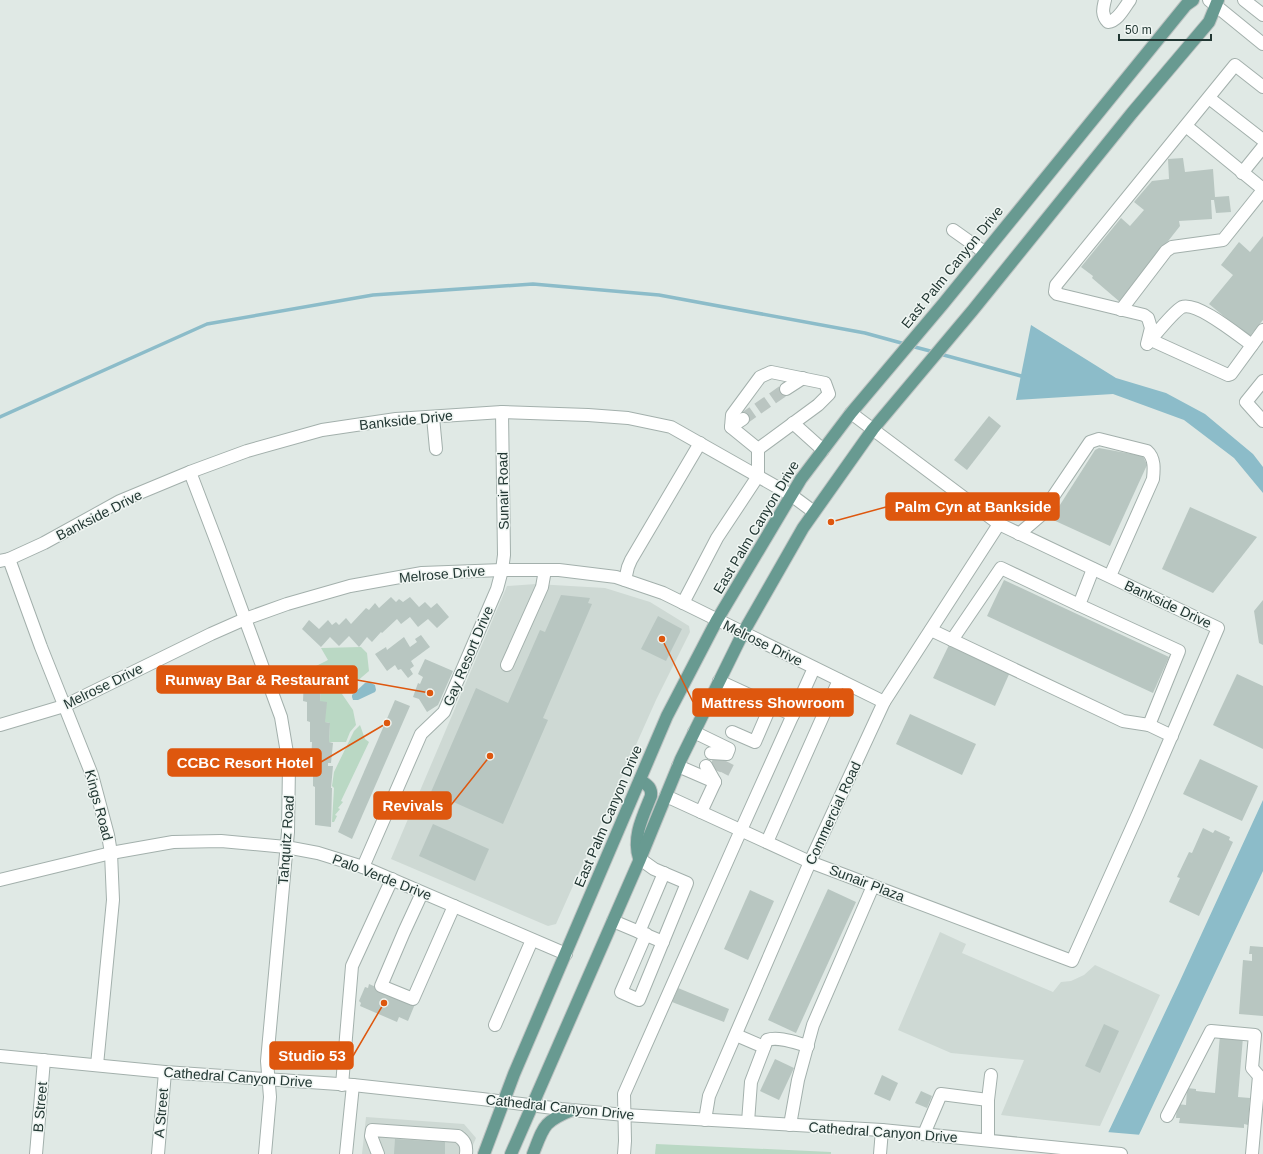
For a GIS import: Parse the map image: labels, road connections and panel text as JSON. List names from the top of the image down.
{
  "streets": {
    "main road": ["East Palm Canyon Drive"],
    "street": [
      "Bankside Drive",
      "Sunair Road",
      "Melrose Drive",
      "Gay Resort Drive",
      "Kings Road",
      "Commercial Road",
      "Tahquitz Road",
      "Palo Verde Drive",
      "Sunair Plaza",
      "Cathedral Canyon Drive",
      "B Street",
      "A Street"
    ]
  },
  "crossings": [
    ["East Palm Canyon Drive", "Bankside Drive"],
    ["East Palm Canyon Drive", "Melrose Drive"],
    ["East Palm Canyon Drive", "Palo Verde Drive"],
    ["East Palm Canyon Drive", "Cathedral Canyon Drive"],
    ["Bankside Drive", "Sunair Road"],
    ["Bankside Drive", "Kings Road"],
    ["Bankside Drive", "Commercial Road"],
    ["Bankside Drive", "Tahquitz Road"],
    ["Bankside Drive", "Sunair Plaza"],
    ["Sunair Road", "Melrose Drive"],
    ["Sunair Road", "Gay Resort Drive"],
    ["Melrose Drive", "Gay Resort Drive"],
    ["Melrose Drive", "Kings Road"],
    ["Melrose Drive", "Commercial Road"],
    ["Melrose Drive", "Tahquitz Road"],
    ["Gay Resort Drive", "Palo Verde Drive"],
    ["Kings Road", "Palo Verde Drive"],
    ["Kings Road", "Cathedral Canyon Drive"],
    ["Commercial Road", "Sunair Plaza"],
    ["Commercial Road", "Cathedral Canyon Drive"],
    ["Tahquitz Road", "Palo Verde Drive"],
    ["Tahquitz Road", "Cathedral Canyon Drive"],
    ["Cathedral Canyon Drive", "B Street"],
    ["Cathedral Canyon Drive", "A Street"]
  ],
  "places": [
    "Palm Cyn at Bankside",
    "Mattress Showroom",
    "Runway Bar & Restaurant",
    "CCBC Resort Hotel",
    "Revivals",
    "Studio 53"
  ],
  "scale_bar": "50 m"
}
